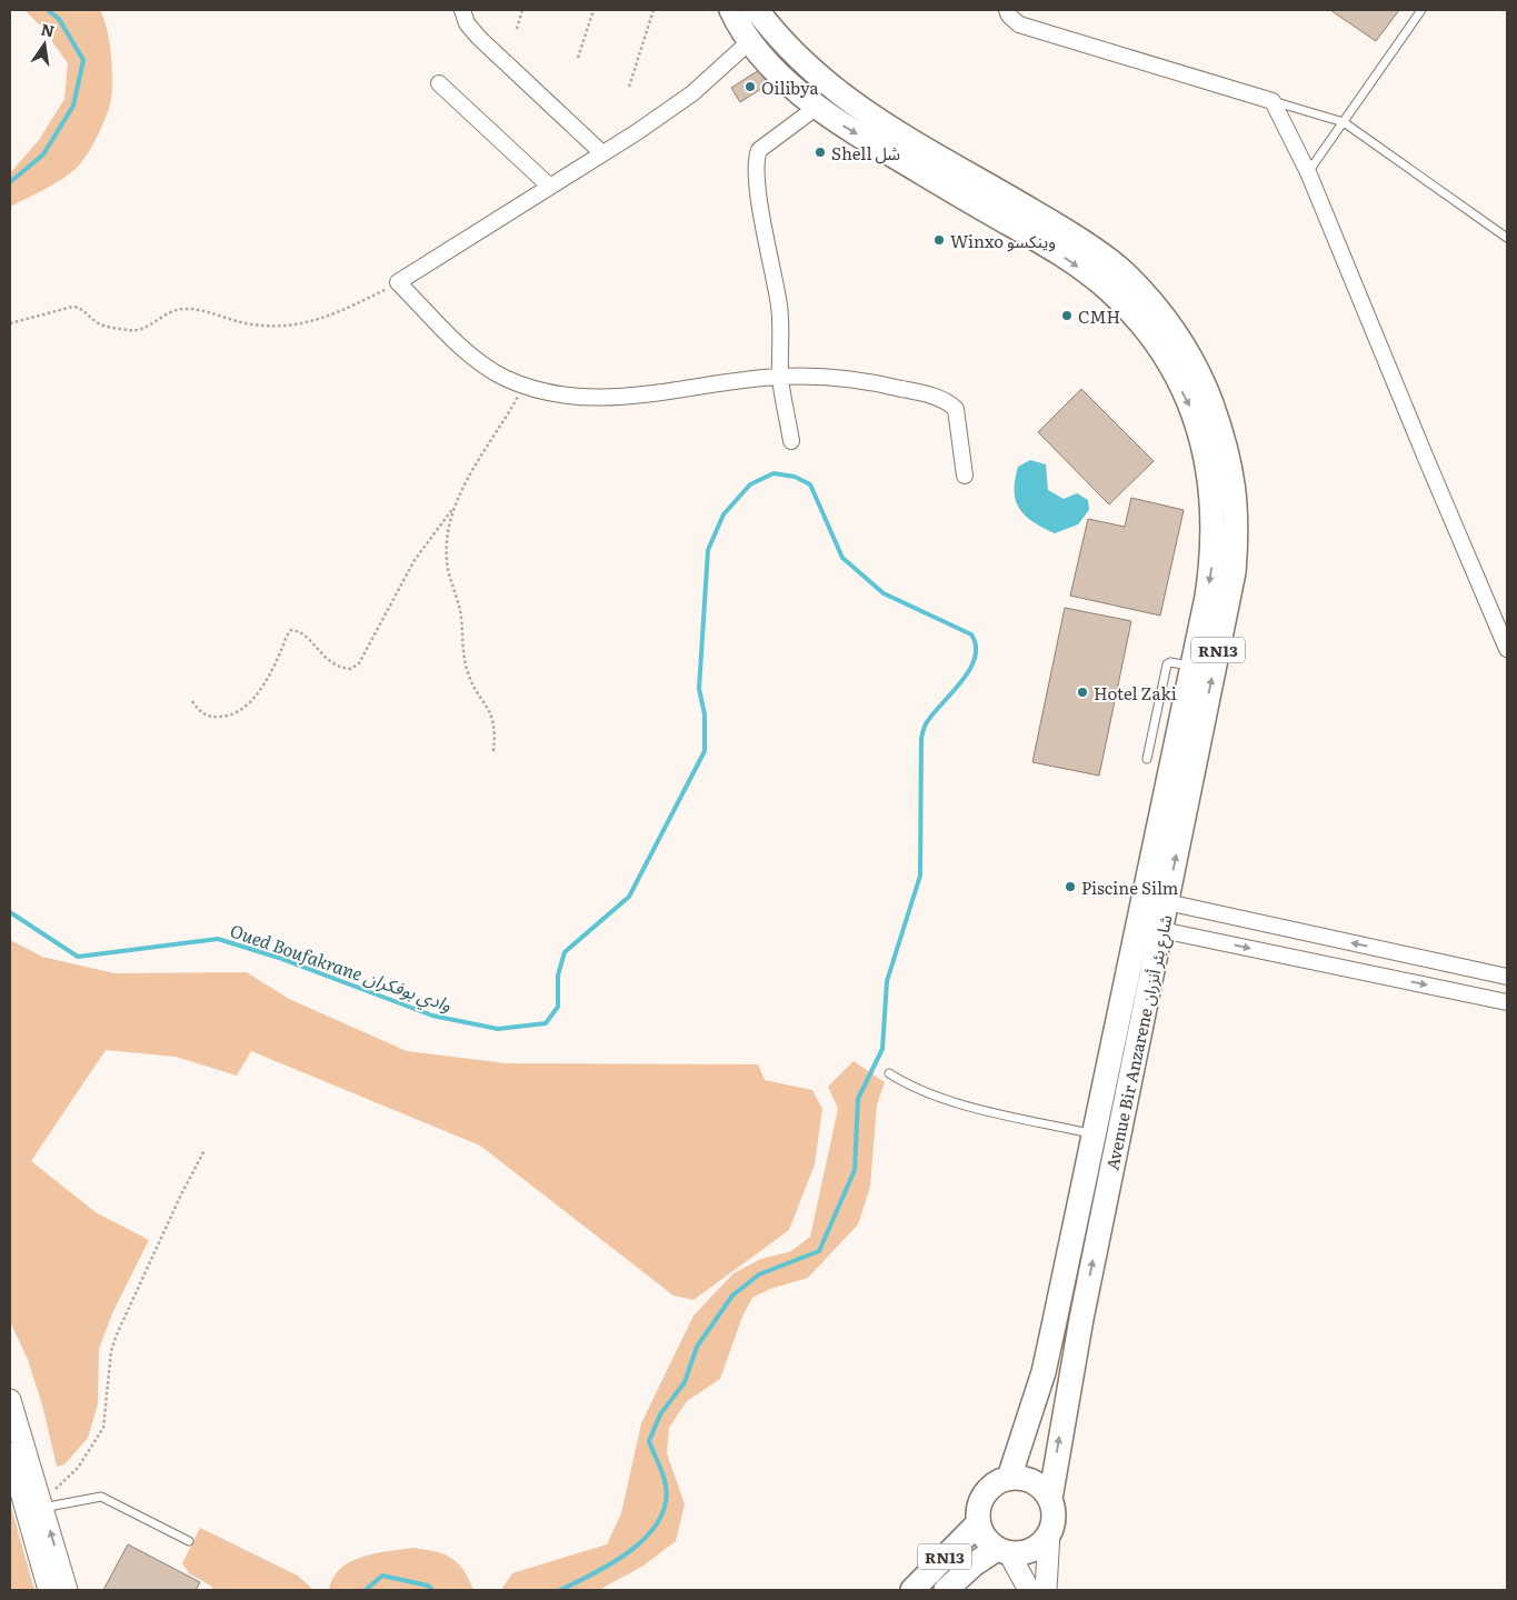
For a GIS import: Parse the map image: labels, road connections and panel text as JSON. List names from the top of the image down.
{
  "streets": {
    "main road": ["RN13", "Avenue Bir Anzarene شارع بئر أنزران"]
  },
  "crossings": [
    ["RN13", "Avenue Bir Anzarene شارع بئر أنزران"]
  ],
  "water": ["Oued Boufakrane وادي بوفكران"],
  "places": [
    "Oilibya",
    "Shell شل",
    "Winxo وينكسو",
    "CMH",
    "Hotel Zaki",
    "Piscine Silm"
  ],
  "north": "top"
}
